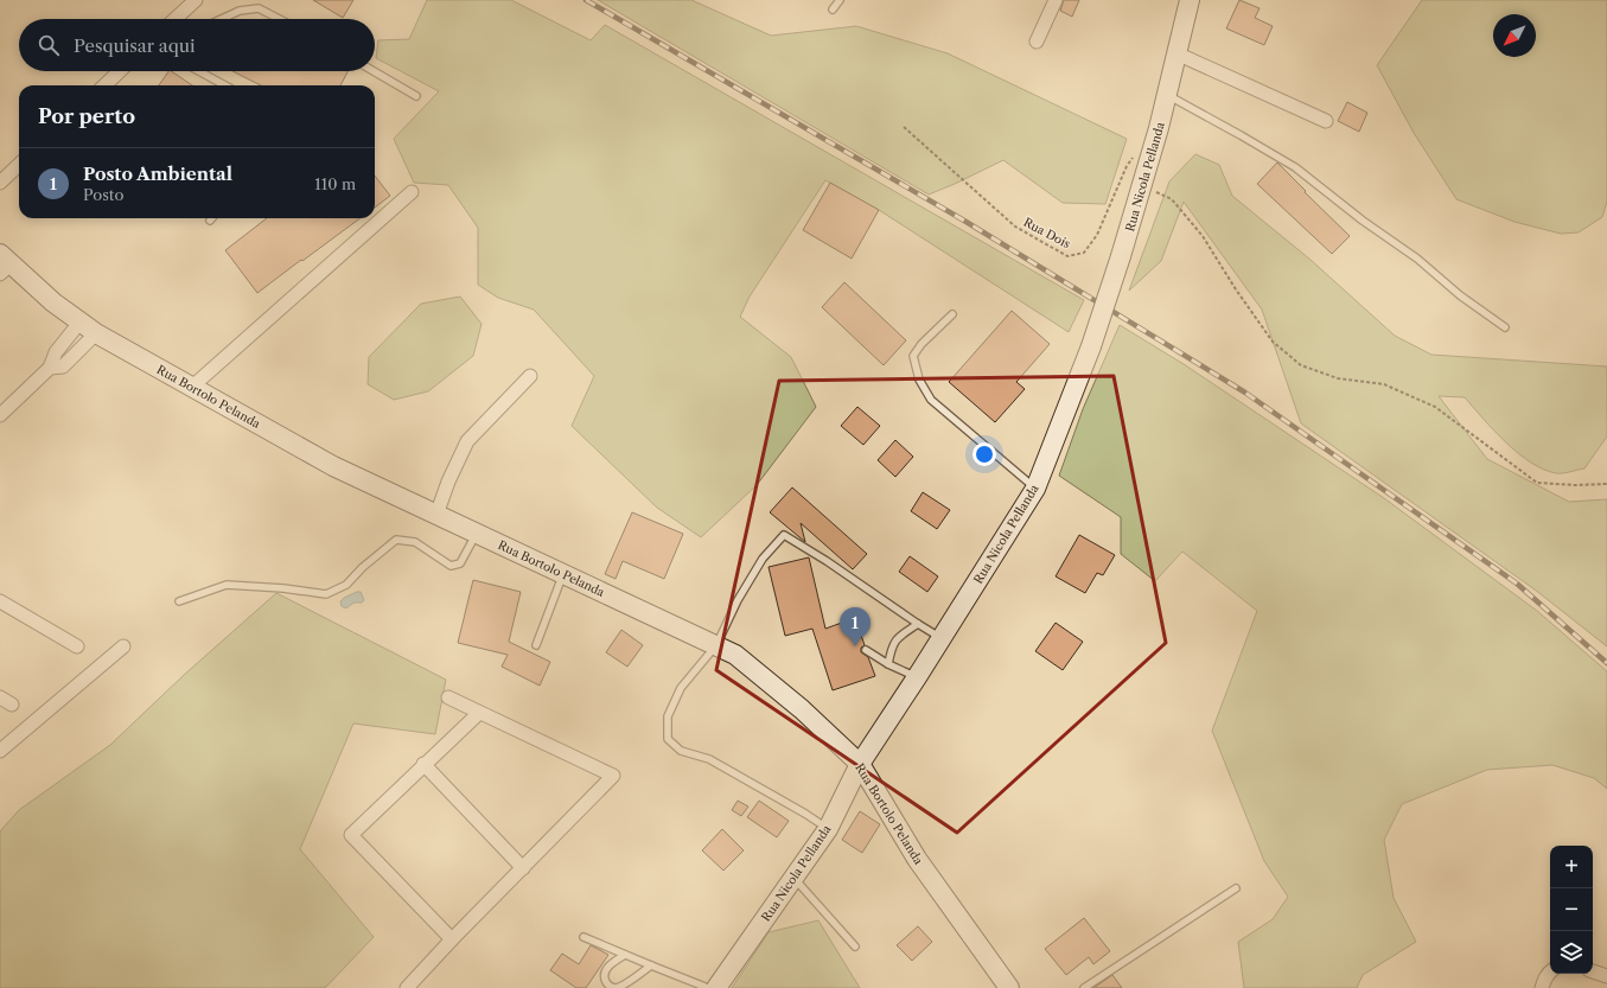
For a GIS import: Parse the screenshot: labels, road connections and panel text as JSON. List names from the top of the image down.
{
  "streets": {
    "street": ["Rua Nicola Pellanda", "Rua Bortolo Pelanda"],
    "path": ["Rua Dois"]
  },
  "crossings": [
    ["Rua Nicola Pellanda", "Rua Bortolo Pelanda"]
  ],
  "north": "bottom left",
  "page": {
    "search": "Pesquisar aqui",
    "heading": "Por perto",
    "list": [
      {
        "mark": "1",
        "name": "Posto Ambiental",
        "note": "Posto",
        "value": "110 m"
      }
    ],
    "pins": "1",
    "map_buttons": ["+", "−"]
  }
}
